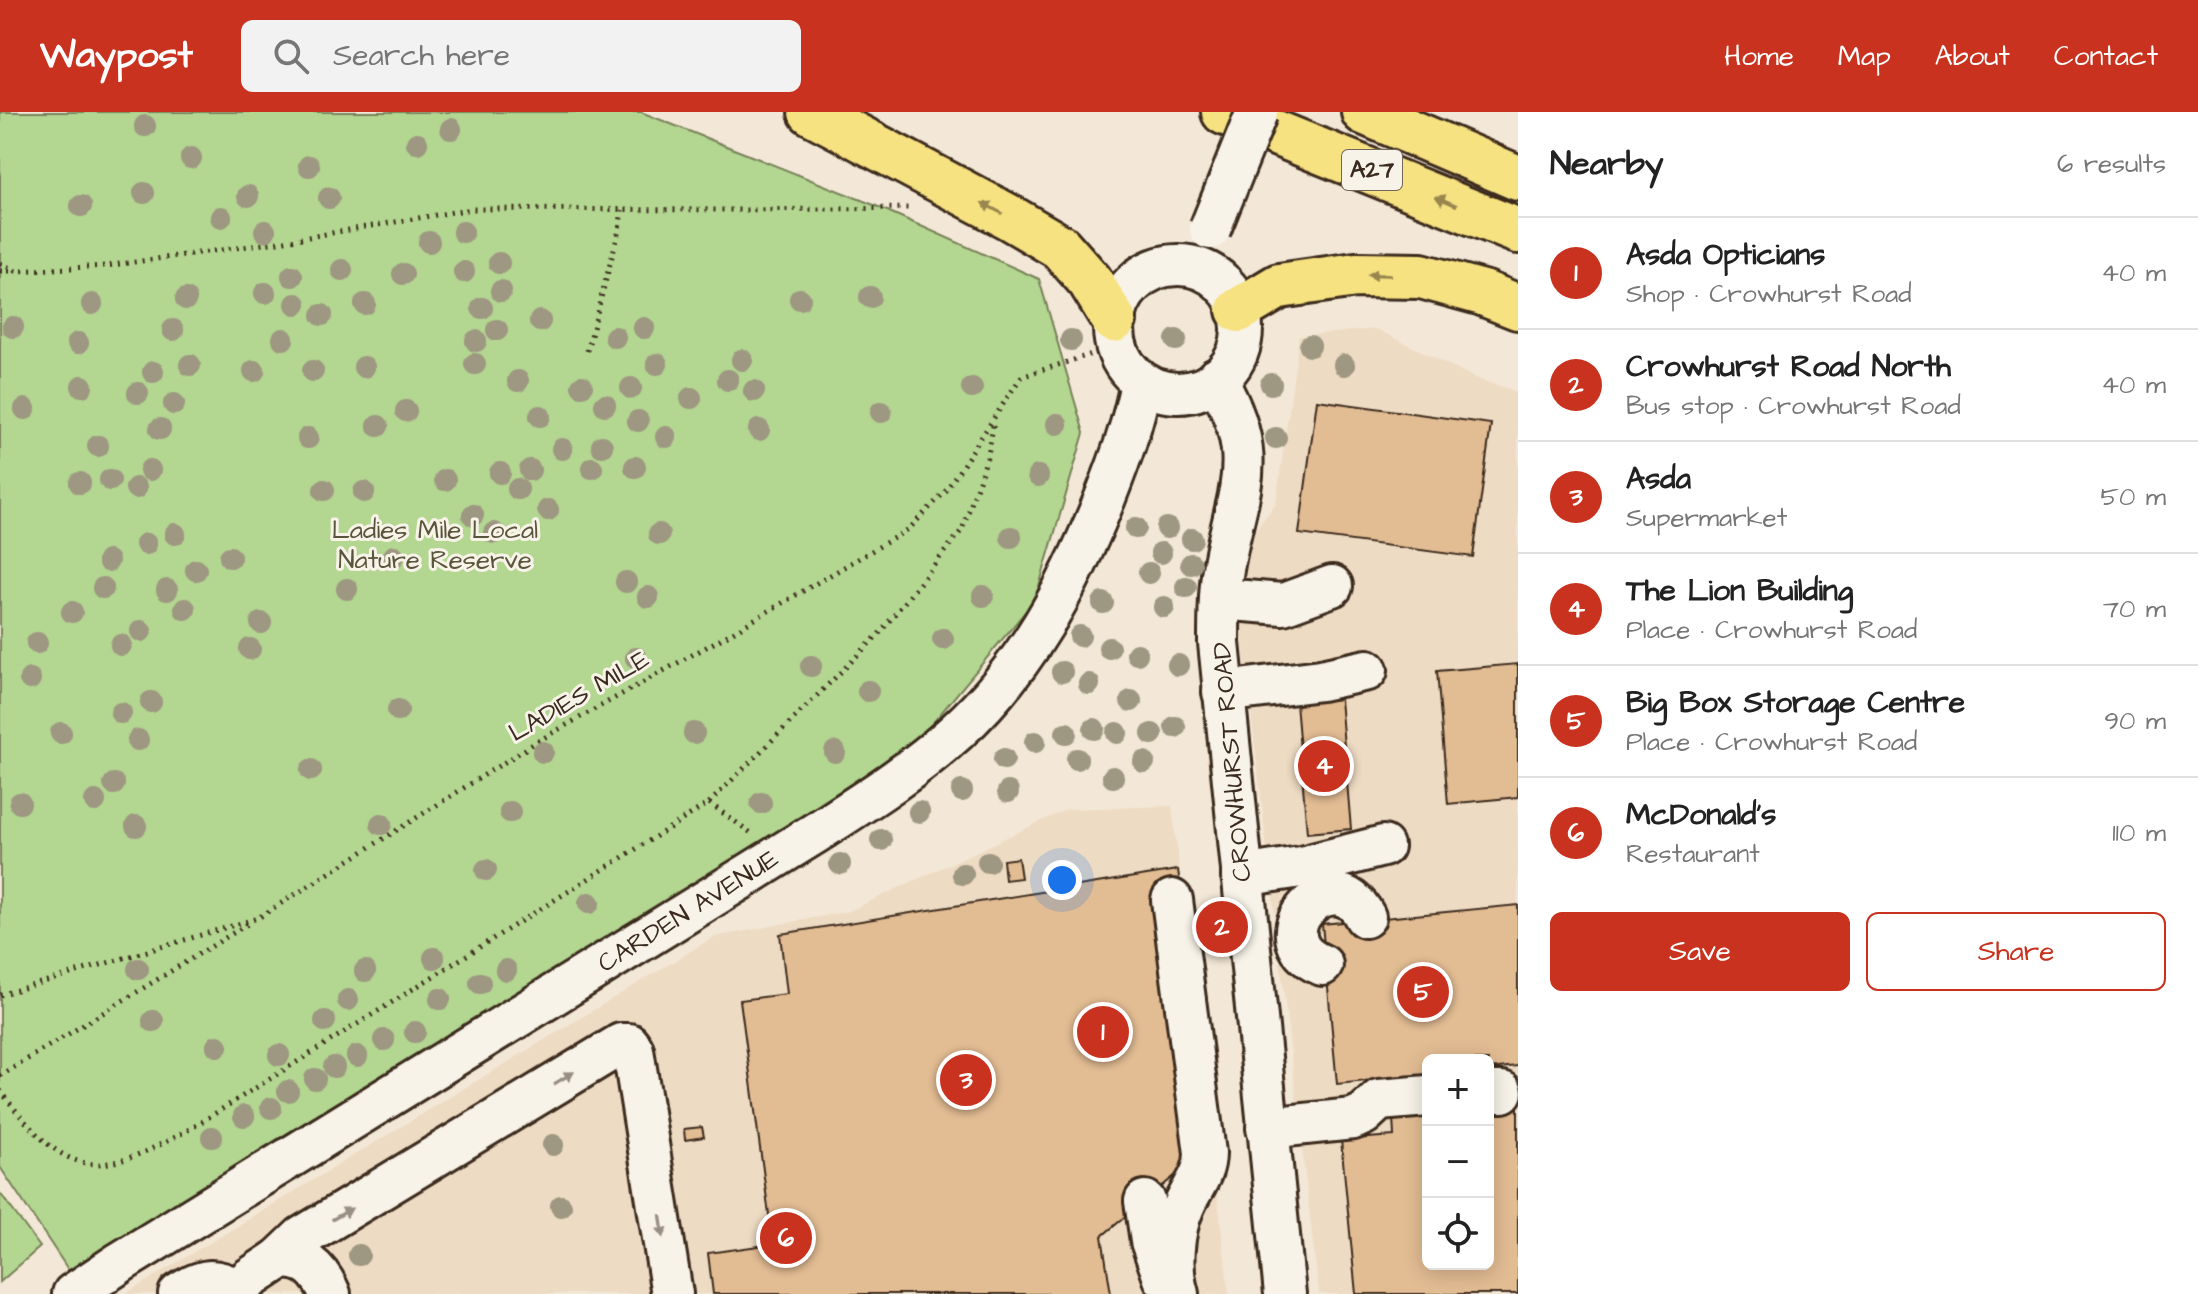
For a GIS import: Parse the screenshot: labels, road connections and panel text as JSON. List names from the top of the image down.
{
  "streets": {
    "highway": ["A27"],
    "street": ["CROWHURST ROAD", "CARDEN AVENUE"],
    "path": ["LADIES MILE"]
  },
  "crossings": [
    ["LADIES MILE", "CROWHURST ROAD"],
    ["LADIES MILE", "CARDEN AVENUE"],
    ["CROWHURST ROAD", "CARDEN AVENUE"]
  ],
  "parks": ["Ladies Mile Local Nature Reserve"],
  "page": {
    "header": "Waypost",
    "search": "Search here",
    "nav": [
      "Home",
      "Map",
      "About",
      "Contact"
    ],
    "heading": ["Nearby", "6 results"],
    "list": [
      {
        "mark": "1",
        "name": "Asda Opticians",
        "note": "Shop · Crowhurst Road",
        "value": "40 m"
      },
      {
        "mark": "2",
        "name": "Crowhurst Road North",
        "note": "Bus stop · Crowhurst Road",
        "value": "40 m"
      },
      {
        "mark": "3",
        "name": "Asda",
        "note": "Supermarket",
        "value": "50 m"
      },
      {
        "mark": "4",
        "name": "The Lion Building",
        "note": "Place · Crowhurst Road",
        "value": "70 m"
      },
      {
        "mark": "5",
        "name": "Big Box Storage Centre",
        "note": "Place · Crowhurst Road",
        "value": "90 m"
      },
      {
        "mark": "6",
        "name": "McDonald's",
        "note": "Restaurant",
        "value": "110 m"
      }
    ],
    "pins": [
      "4",
      "2",
      "5",
      "1",
      "3",
      "6"
    ],
    "buttons": ["Save", "Share"],
    "map_buttons": ["+", "−"]
  }
}
